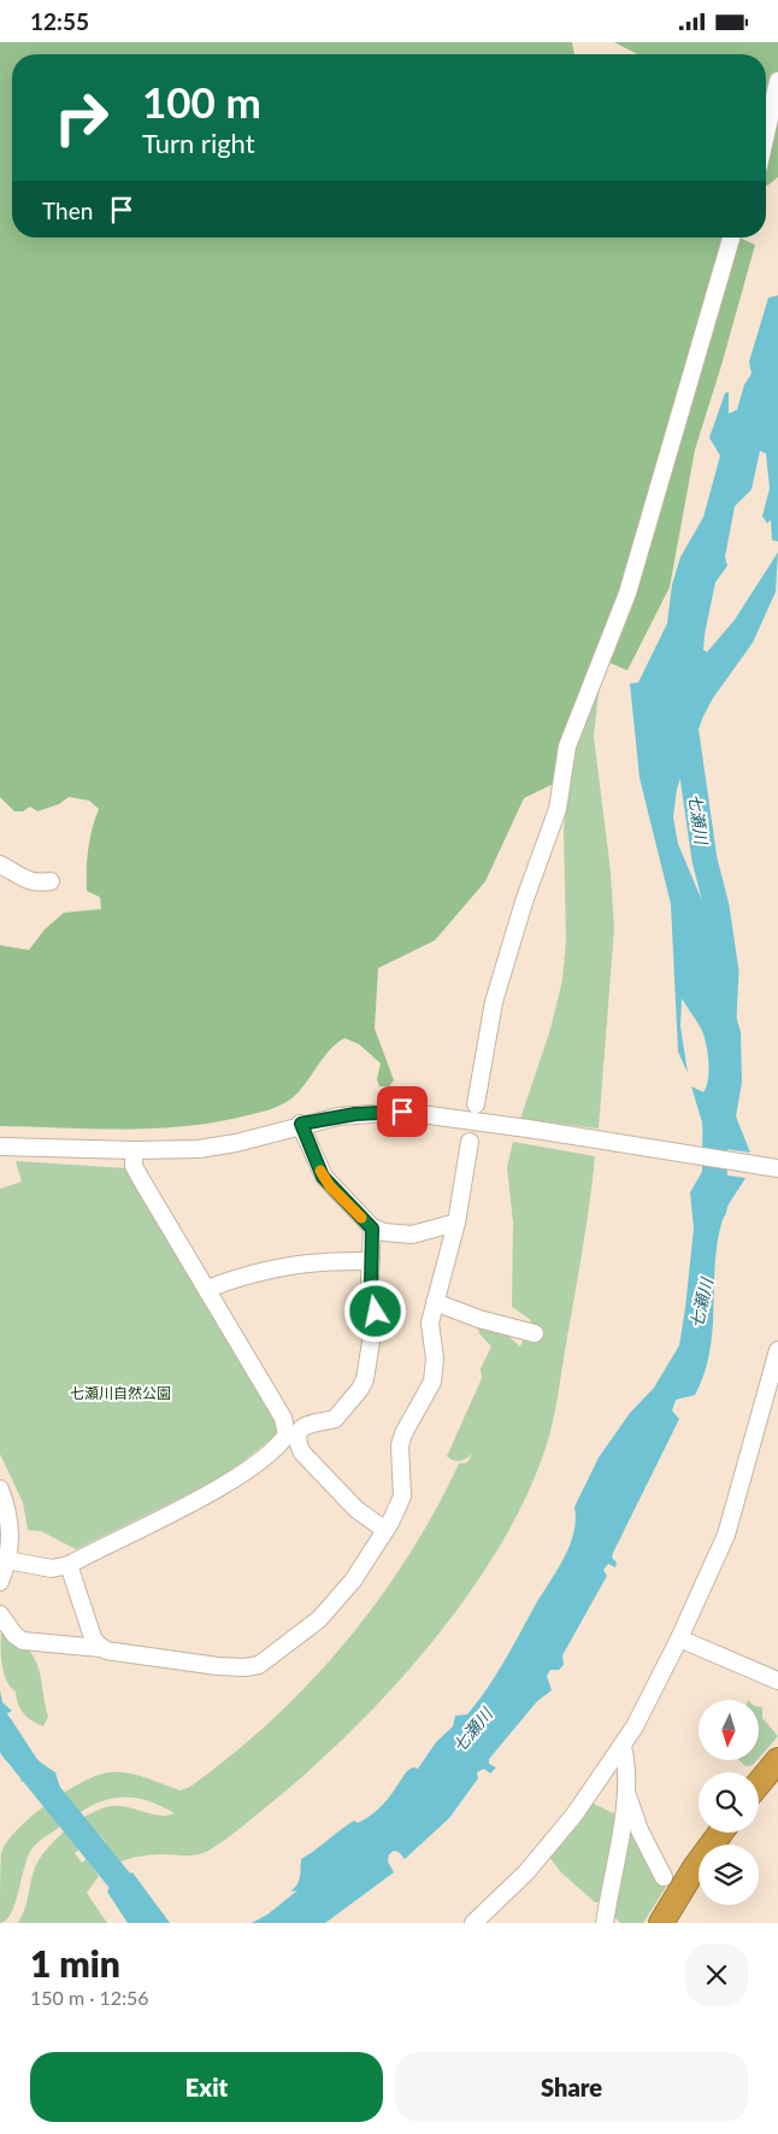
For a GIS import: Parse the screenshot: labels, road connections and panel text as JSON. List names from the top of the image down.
{
  "water": ["七瀬川"],
  "parks": ["七瀬川自然公園"],
  "north": "bottom",
  "page": {
    "status": "12:55",
    "turn": ["100 m", "Turn right"],
    "then": "Then",
    "heading": ["1 min", "150 m · 12:56"],
    "buttons": ["Exit", "Share"]
  }
}
